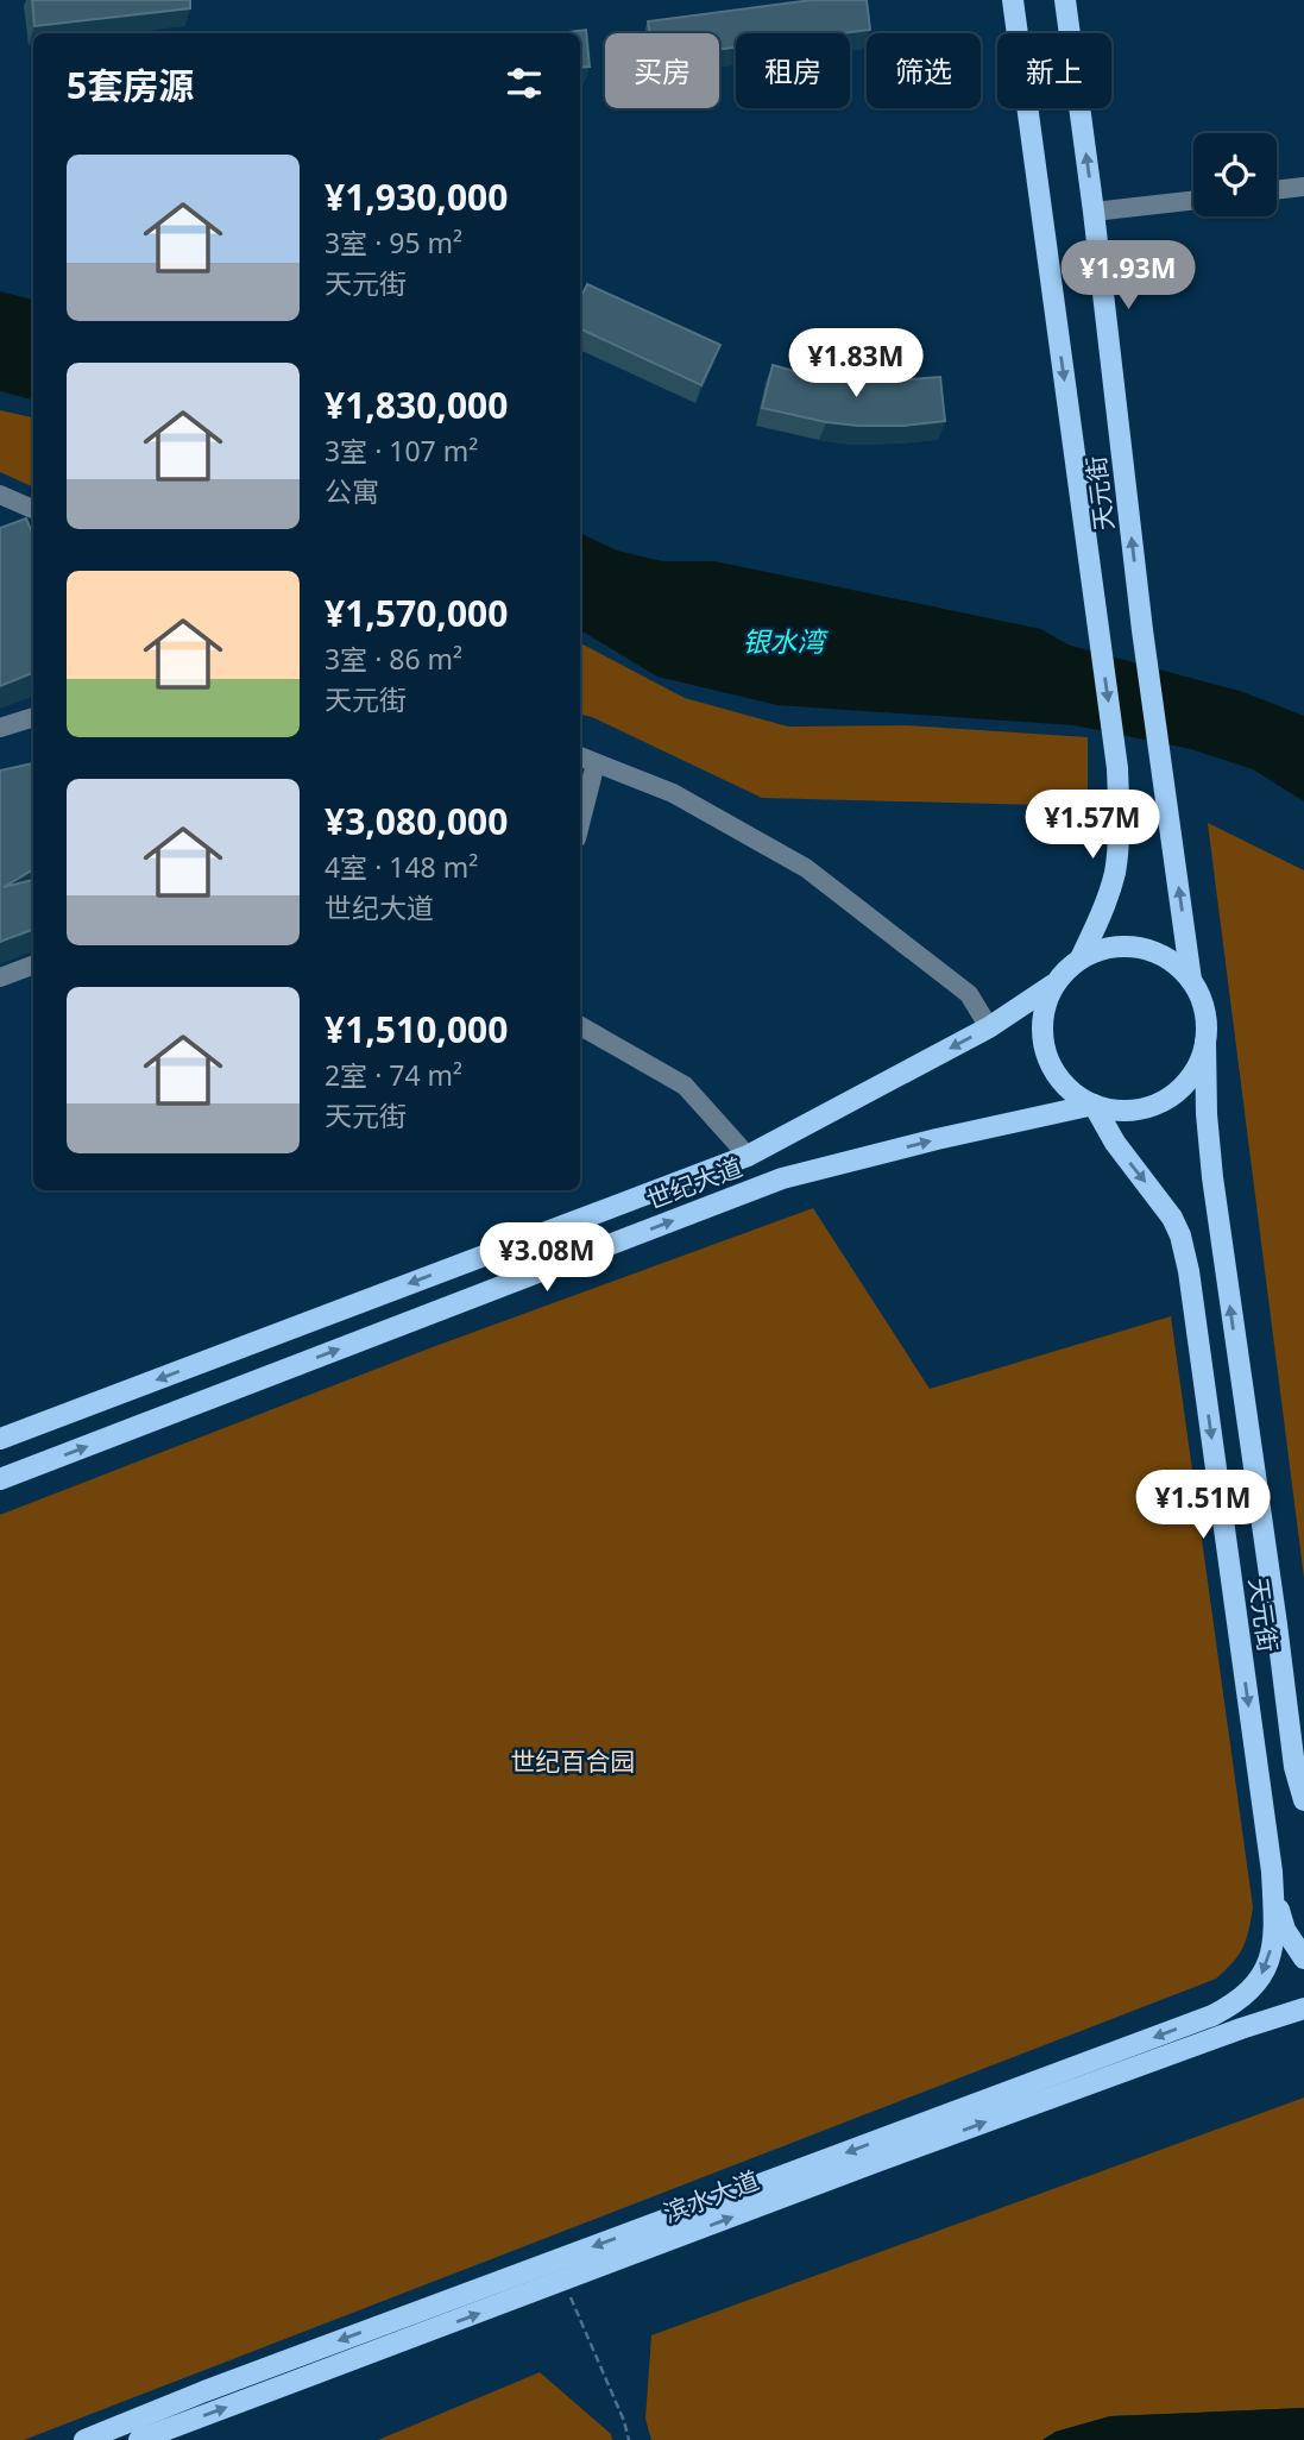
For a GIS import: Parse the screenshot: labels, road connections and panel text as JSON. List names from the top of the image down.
{
  "streets": {
    "main road": ["天元街", "世纪大道", "滨水大道"]
  },
  "crossings": [
    ["天元街", "世纪大道"],
    ["天元街", "滨水大道"]
  ],
  "water": ["银水湾"],
  "parks": ["世纪百合园"],
  "page": {
    "chip": [
      "买房",
      "租房",
      "筛选",
      "新上"
    ],
    "heading": "5套房源",
    "list": [
      {
        "name": "¥1,930,000",
        "note": "3室 · 95 m² · 天元街"
      },
      {
        "name": "¥1,830,000",
        "note": "3室 · 107 m² · 公寓"
      },
      {
        "name": "¥1,570,000",
        "note": "3室 · 86 m² · 天元街"
      },
      {
        "name": "¥3,080,000",
        "note": "4室 · 148 m² · 世纪大道"
      },
      {
        "name": "¥1,510,000",
        "note": "2室 · 74 m² · 天元街"
      }
    ],
    "price": [
      "¥1.93M",
      "¥1.83M",
      "¥1.57M",
      "¥3.08M",
      "¥1.51M"
    ]
  }
}
